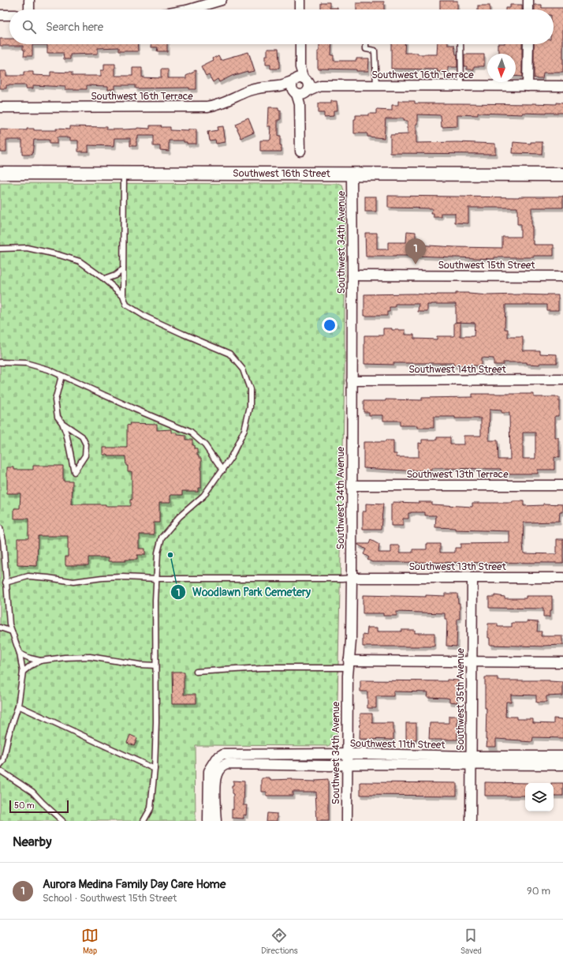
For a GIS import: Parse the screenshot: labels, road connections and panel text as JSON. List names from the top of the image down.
{
  "streets": {
    "street": [
      "Southwest 16th Terrace",
      "Southwest 16th Street",
      "Southwest 34th Avenue",
      "Southwest 15th Street",
      "Southwest 14th Street",
      "Southwest 13th Terrace",
      "Southwest 13th Street",
      "Southwest 35th Avenue",
      "Southwest 11th Street"
    ]
  },
  "crossings": [
    ["Southwest 16th Street", "Southwest 34th Avenue"],
    ["Southwest 34th Avenue", "Southwest 15th Street"],
    ["Southwest 34th Avenue", "Southwest 14th Street"],
    ["Southwest 34th Avenue", "Southwest 13th Terrace"],
    ["Southwest 34th Avenue", "Southwest 13th Street"],
    ["Southwest 34th Avenue", "Southwest 11th Street"],
    ["Southwest 13th Street", "Southwest 35th Avenue"],
    ["Southwest 35th Avenue", "Southwest 11th Street"]
  ],
  "places": ["Woodlawn Park Cemetery"],
  "scale_bar": "50 m",
  "north": "bottom",
  "page": {
    "search": "Search here",
    "pins": "1",
    "scale": "50 m",
    "heading": "Nearby",
    "list": [
      {
        "mark": "1",
        "name": "Aurora Medina Family Day Care Home",
        "note": "School · Southwest 15th Street",
        "value": "90 m"
      }
    ],
    "nav": ["Map", "Directions", "Saved"]
  }
}
